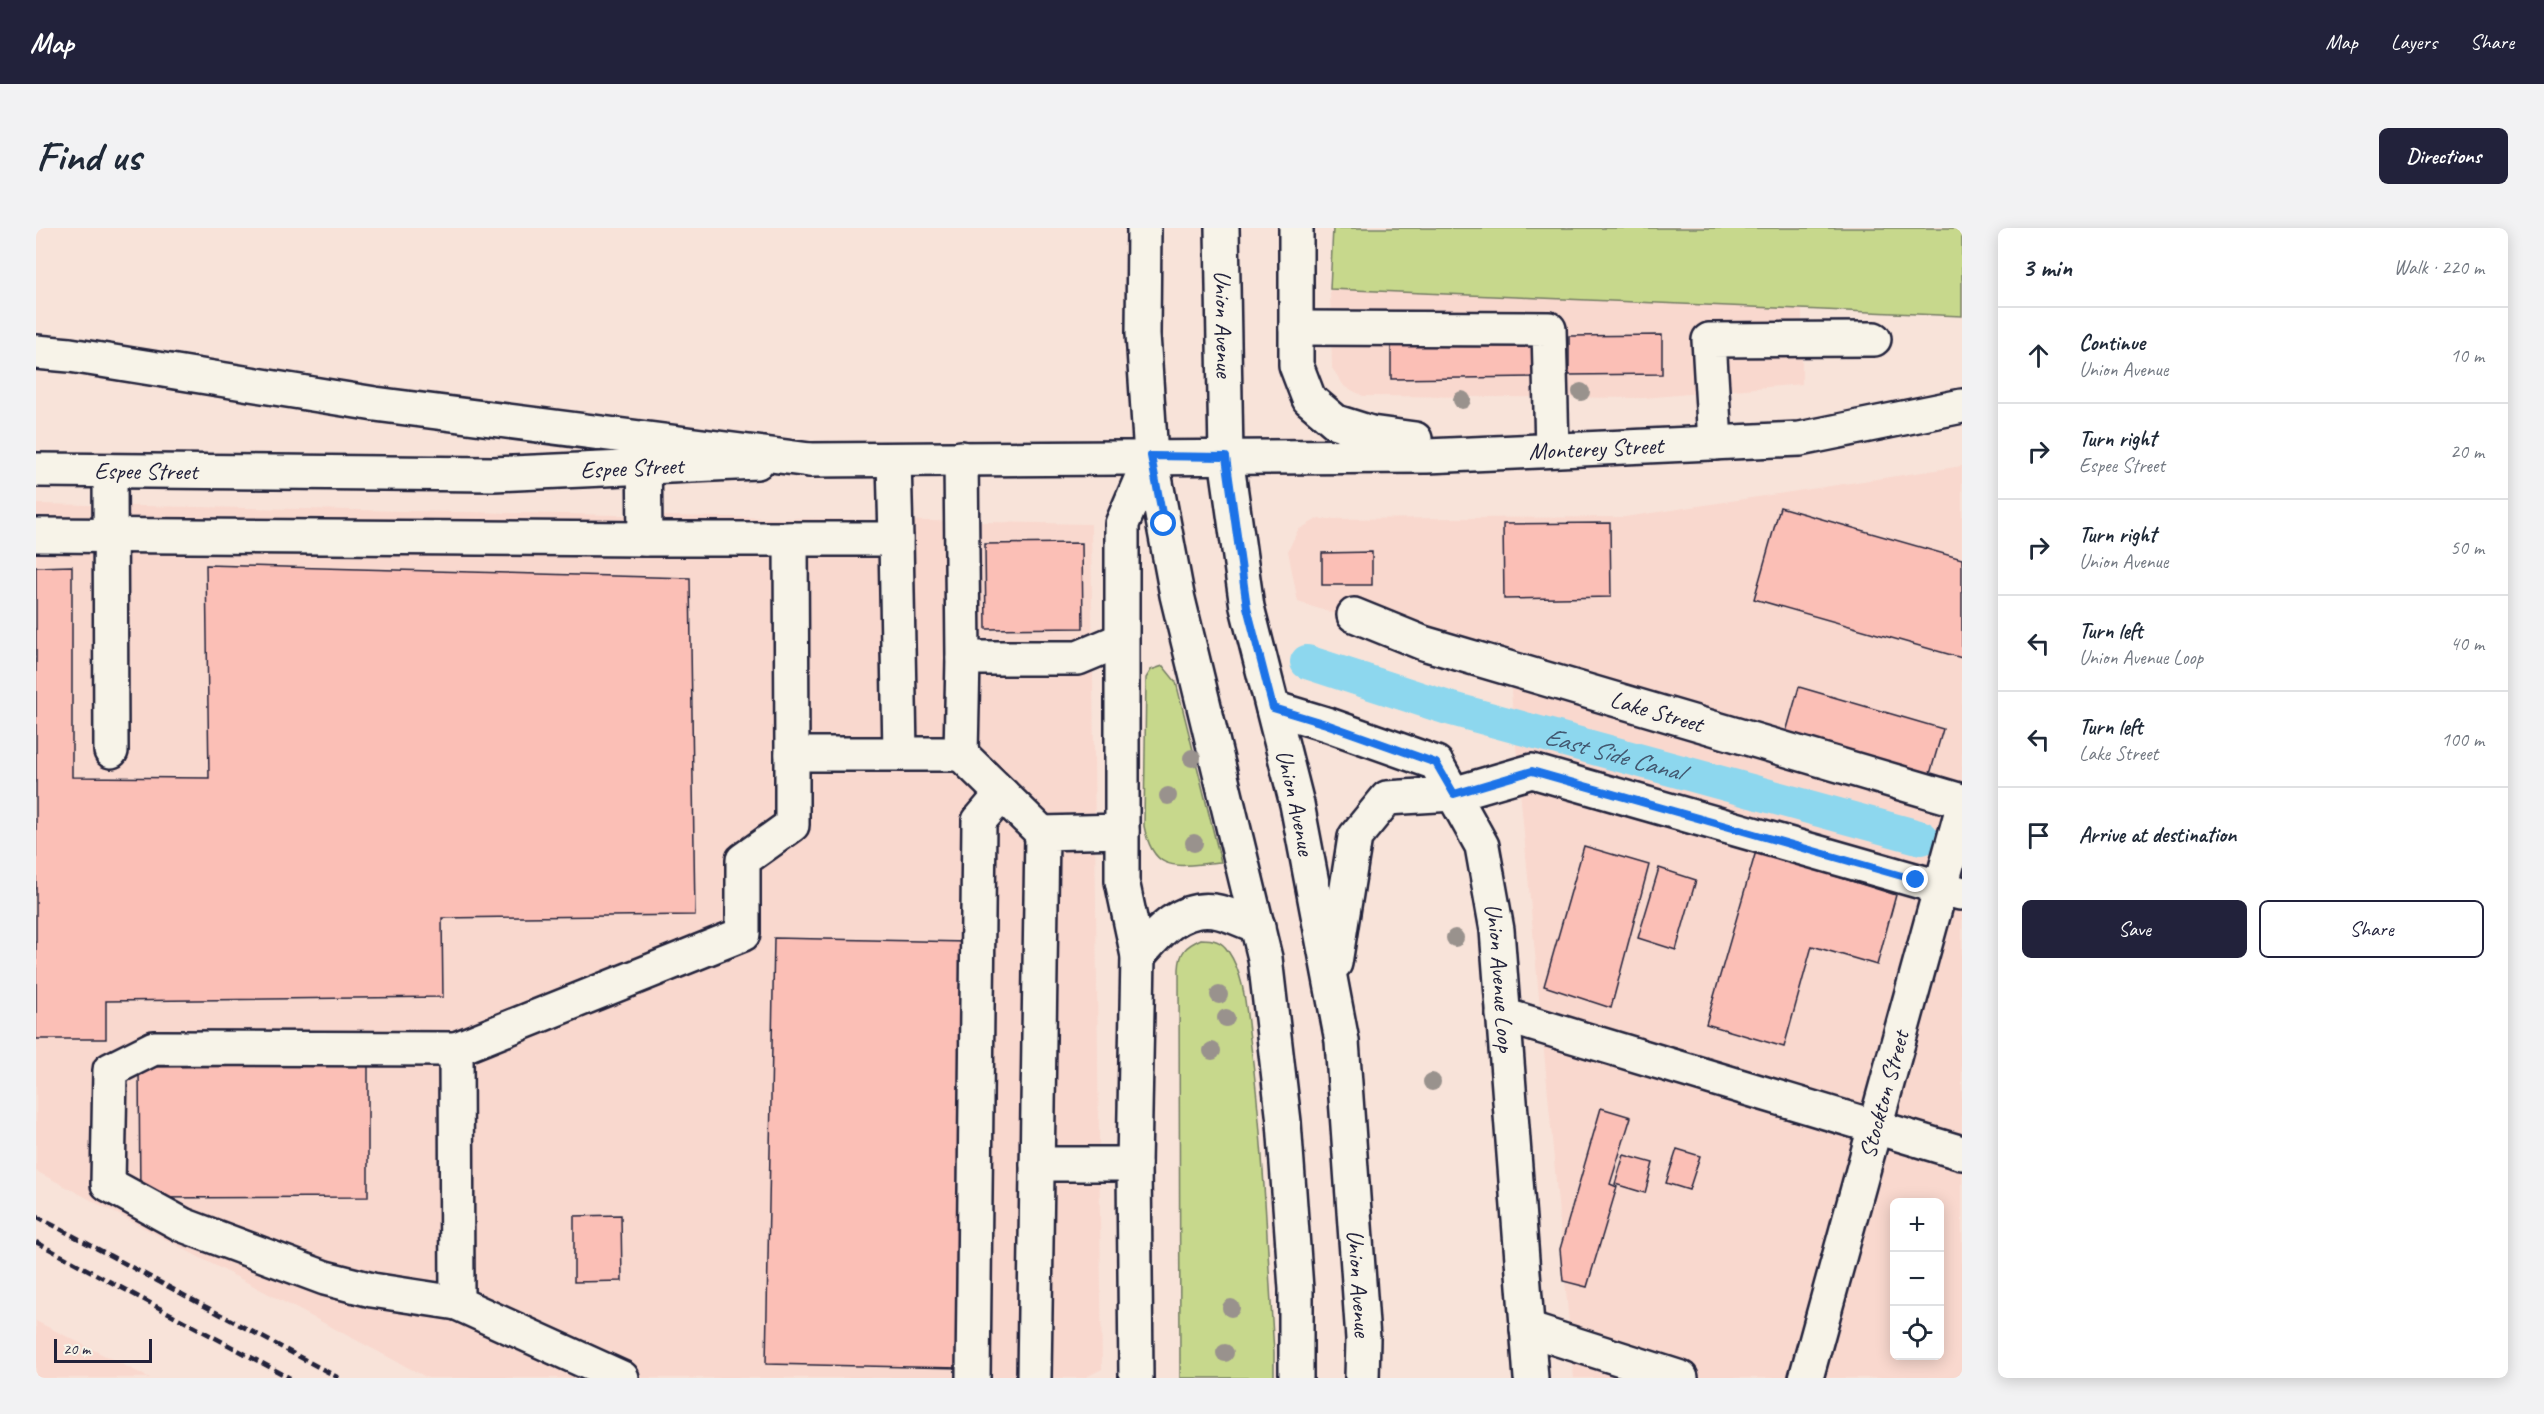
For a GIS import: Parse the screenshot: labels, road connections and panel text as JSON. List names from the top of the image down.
{
  "streets": {
    "main road": [
      "Union Avenue",
      "Monterey Street",
      "Espee Street",
      "Lake Street",
      "Union Avenue Loop",
      "Stockton Street"
    ]
  },
  "crossings": [
    ["Union Avenue", "Monterey Street"],
    ["Union Avenue", "Union Avenue Loop"]
  ],
  "water": ["East Side Canal"],
  "scale_bar": "20 m",
  "page": {
    "header": "Map",
    "nav": ["Map", "Layers", "Share"],
    "buttons": [
      "Directions",
      ["Save", "Share"]
    ],
    "title": "Find us",
    "heading": ["3 min", "Walk · 220 m"],
    "list": [
      ["Continue", "Union Avenue", "10 m"],
      ["Turn right", "Espee Street", "20 m"],
      ["Turn right", "Union Avenue", "50 m"],
      ["Turn left", "Union Avenue Loop", "40 m"],
      ["Turn left", "Lake Street", "100 m"],
      "Arrive at destination"
    ],
    "map_buttons": ["+", "−"],
    "scale": "20 m"
  }
}
